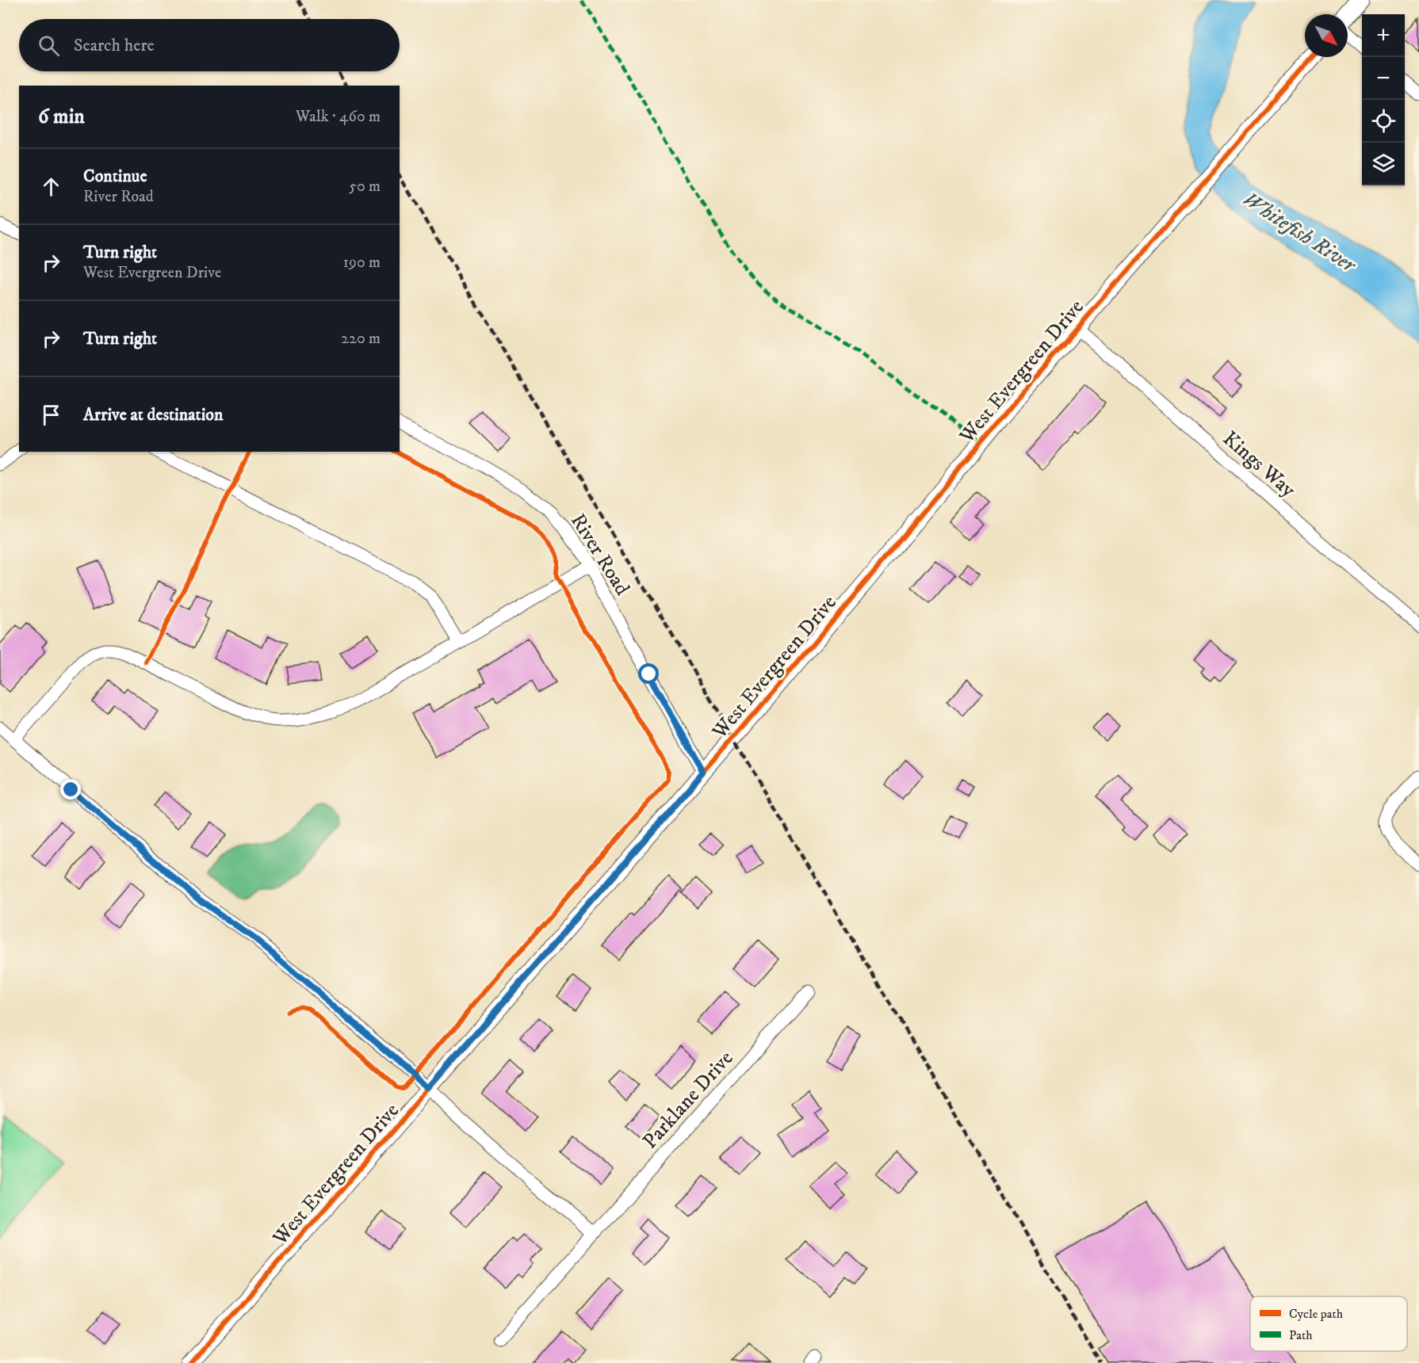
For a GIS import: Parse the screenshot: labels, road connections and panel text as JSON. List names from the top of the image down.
{
  "streets": {
    "street": [
      "West Evergreen Drive",
      "Kings Way",
      "River Road",
      "Parklane Drive"
    ]
  },
  "crossings": [
    ["West Evergreen Drive", "Kings Way"],
    ["West Evergreen Drive", "River Road"]
  ],
  "water": ["Whitefish River"],
  "legend": ["Cycle path", "Path"],
  "north": "bottom right",
  "page": {
    "map_buttons": ["+", "−"],
    "search": "Search here",
    "heading": ["6 min", "Walk · 460 m"],
    "list": [
      ["Continue", "River Road", "50 m"],
      ["Turn right", "West Evergreen Drive", "190 m"],
      ["Turn right", "220 m"],
      "Arrive at destination"
    ]
  }
}
